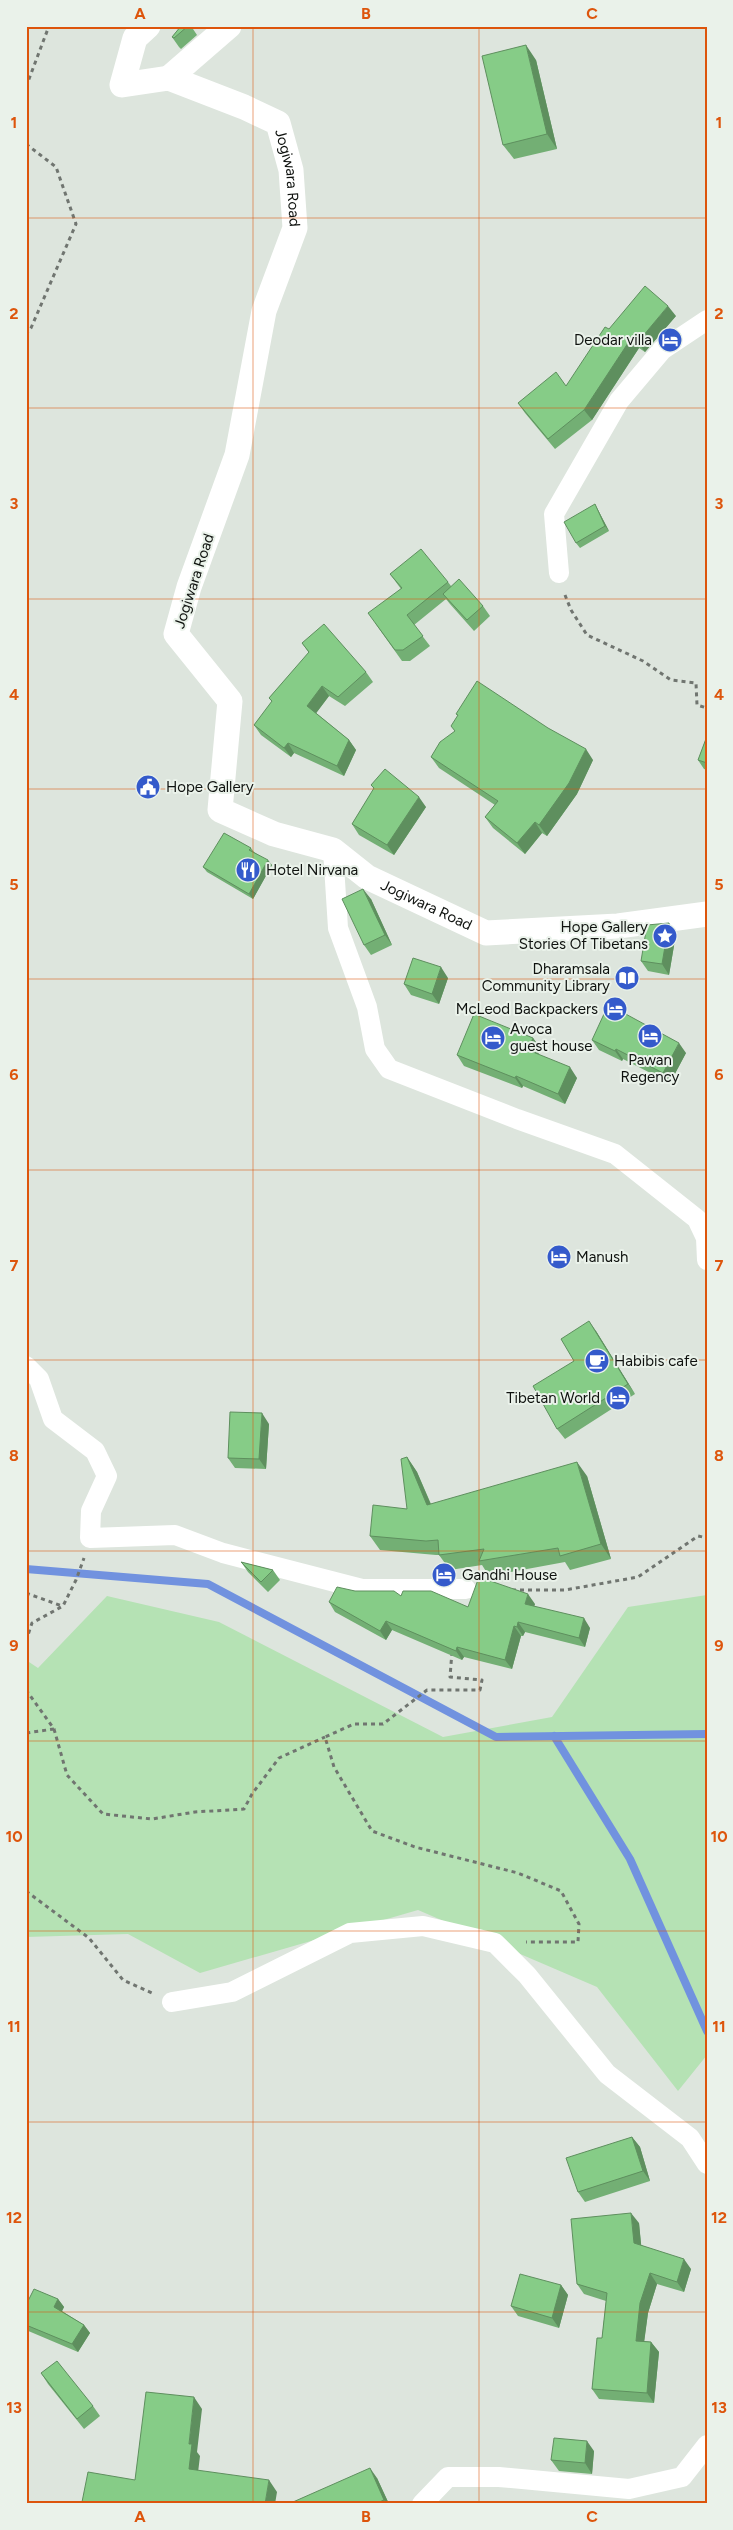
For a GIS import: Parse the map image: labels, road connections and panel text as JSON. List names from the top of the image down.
{
  "streets": {
    "street": ["Jogiwara Road"]
  },
  "places": {
    "hotel": [
      "Deodar villa",
      "McLeod Backpackers",
      "Pawan Regency",
      "Avoca guest house",
      "Manush",
      "Tibetan World",
      "Gandhi House"
    ],
    "public building": ["Hope Gallery"],
    "restaurant": ["Hotel Nirvana"],
    "place": ["Hope Gallery Stories Of Tibetans"],
    "library": ["Dharamsala Community Library"],
    "cafe": ["Habibis cafe"]
  },
  "grid": {
    "columns": ["A", "B", "C"],
    "rows": [
      "1",
      "2",
      "3",
      "4",
      "5",
      "6",
      "7",
      "8",
      "9",
      "10",
      "11",
      "12",
      "13"
    ]
  }
}
